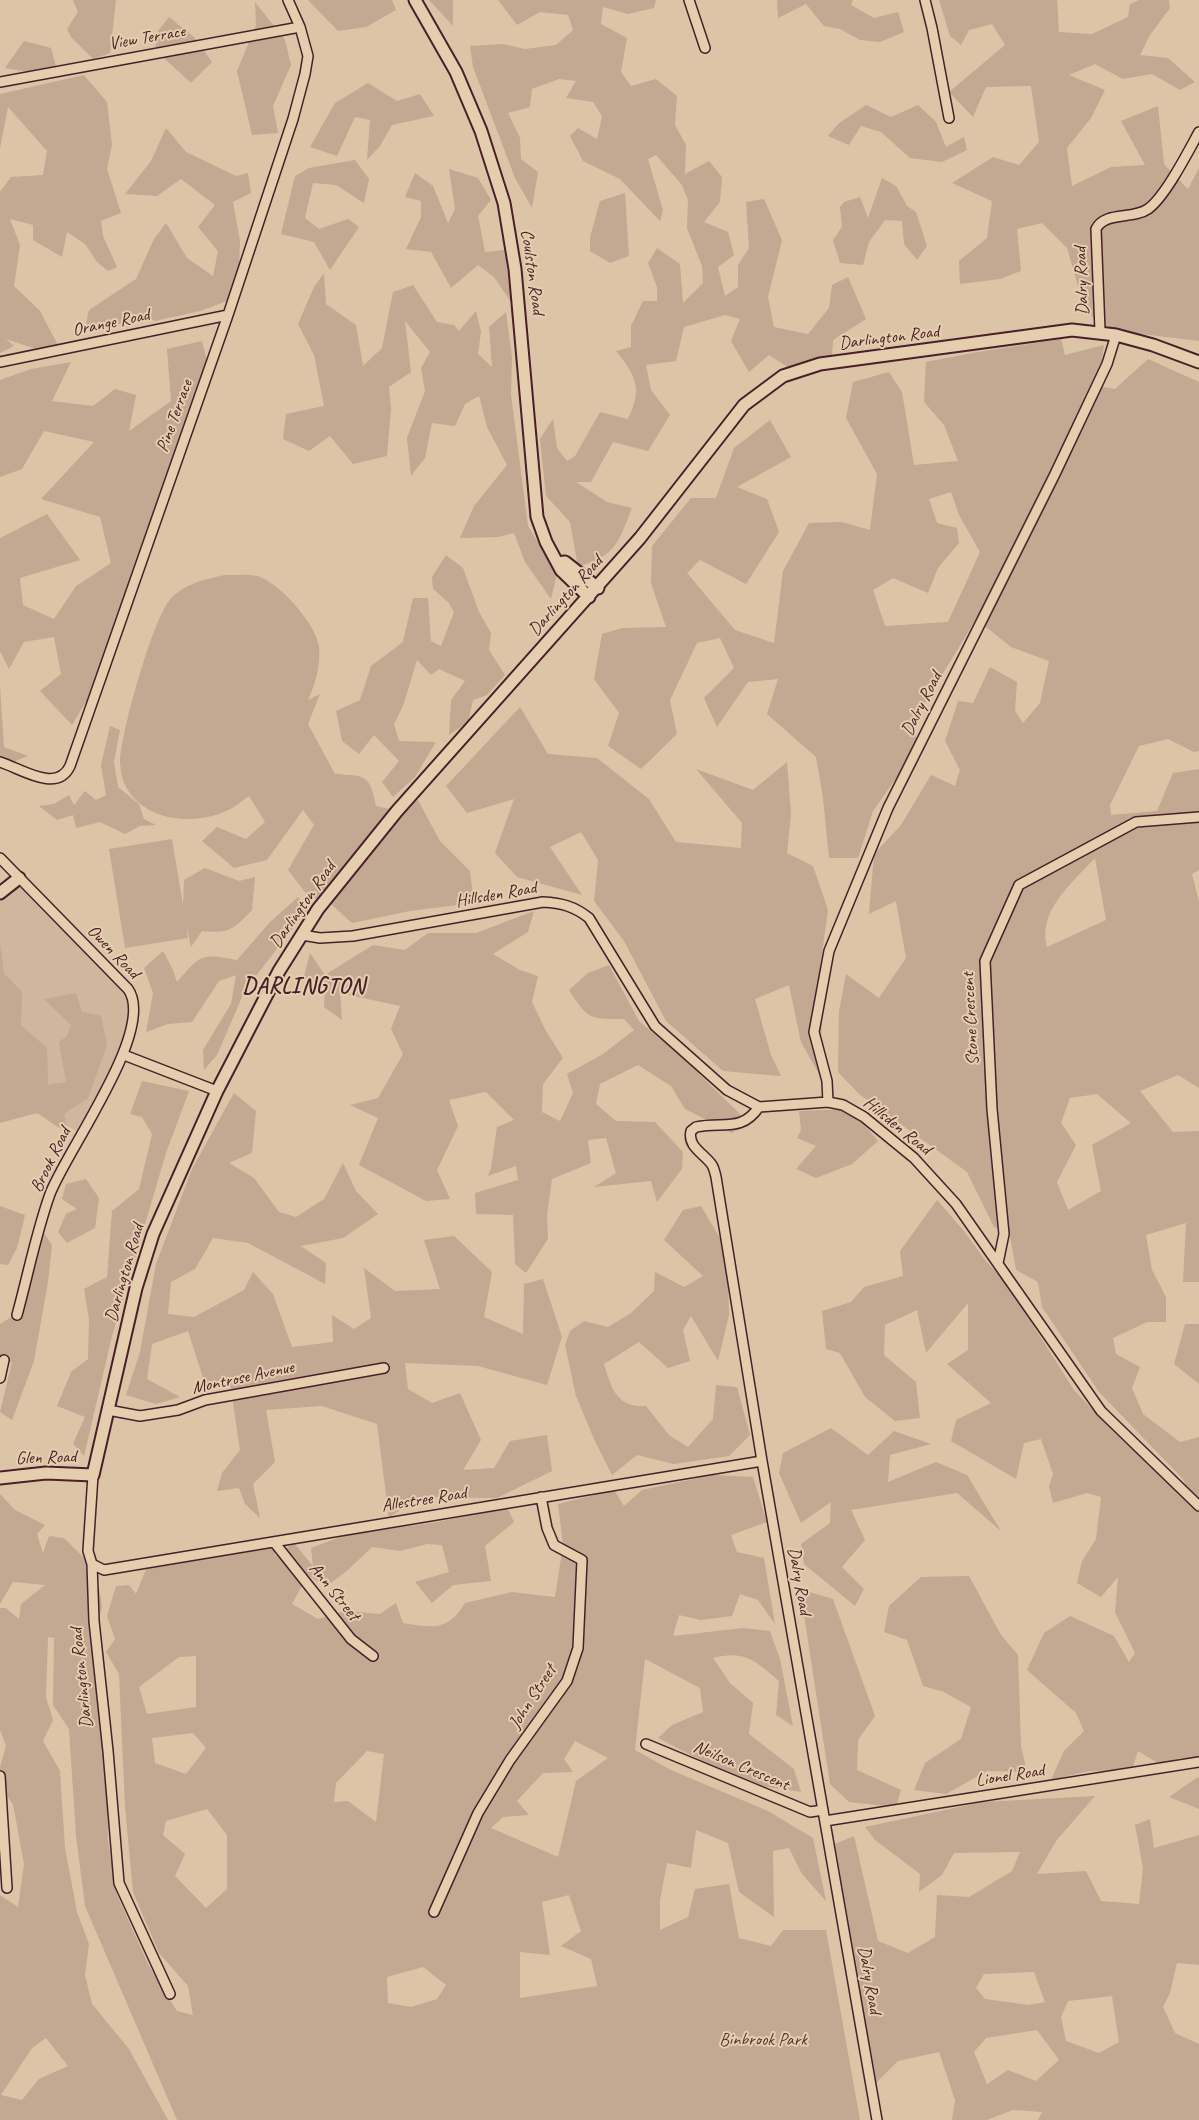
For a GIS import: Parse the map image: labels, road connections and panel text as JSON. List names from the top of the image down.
{
  "streets": {
    "street": [
      "View Terrace",
      "Coulston Road",
      "Dalry Road",
      "Orange Road",
      "Darlington Road",
      "Pine Terrace",
      "Hillsden Road",
      "Owen Road",
      "Stone Crescent",
      "Brook Road",
      "Montrose Avenue",
      "Glen Road",
      "Allestree Road",
      "Ann Street",
      "John Street",
      "Neilson Crescent",
      "Lionel Road"
    ]
  },
  "crossings": [
    ["View Terrace", "Pine Terrace"],
    ["Coulston Road", "Darlington Road"],
    ["Dalry Road", "Darlington Road"],
    ["Dalry Road", "Hillsden Road"],
    ["Dalry Road", "Allestree Road"],
    ["Dalry Road", "Neilson Crescent"],
    ["Dalry Road", "Lionel Road"],
    ["Orange Road", "Pine Terrace"],
    ["Darlington Road", "Hillsden Road"],
    ["Darlington Road", "Montrose Avenue"],
    ["Darlington Road", "Glen Road"],
    ["Darlington Road", "Allestree Road"],
    ["Hillsden Road", "Stone Crescent"],
    ["Owen Road", "Brook Road"],
    ["Allestree Road", "Ann Street"],
    ["Allestree Road", "John Street"]
  ],
  "districts": ["DARLINGTON"],
  "parks": ["Binbrook Park"]
}
